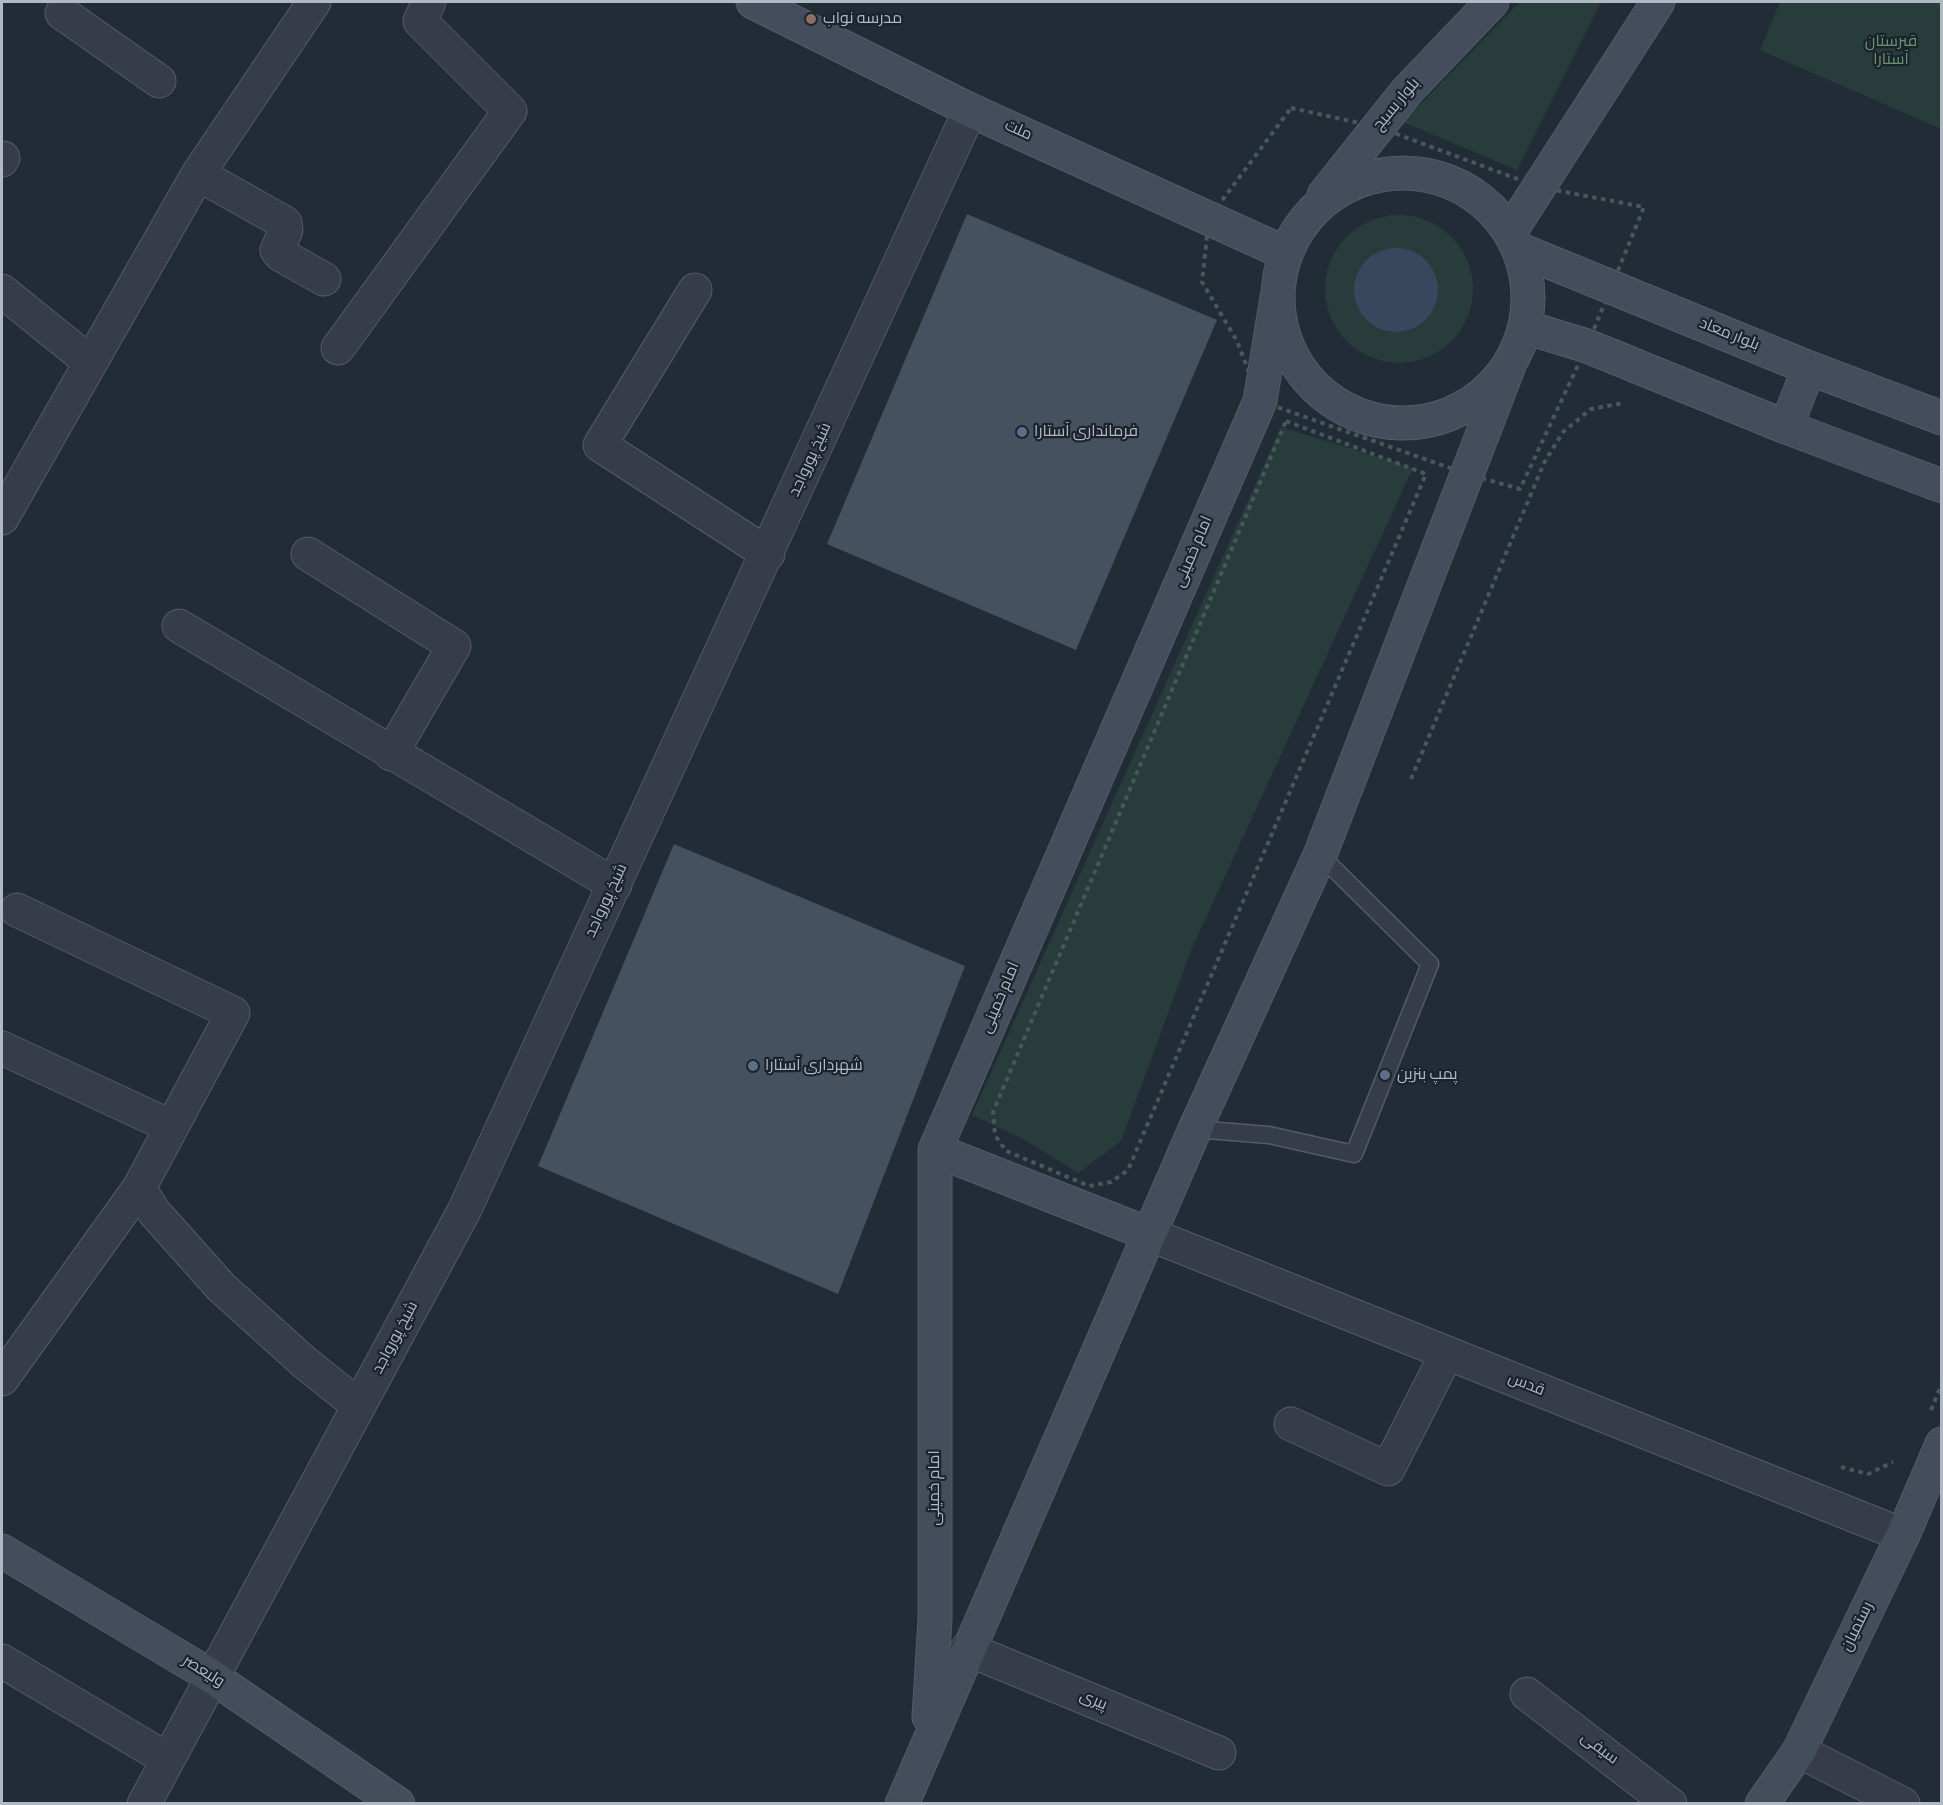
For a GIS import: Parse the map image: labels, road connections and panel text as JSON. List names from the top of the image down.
{
  "streets": {
    "street": [
      "بلوار بسیج",
      "ملت",
      "بلوار معاد",
      "شیخ پورواجد",
      "امام خمینی",
      "قدس",
      "رستمیان",
      "ولیعصر",
      "پیری",
      "سیفی"
    ]
  },
  "crossings": [
    ["ملت", "شیخ پورواجد"],
    ["بلوار معاد", "امام خمینی"],
    ["شیخ پورواجد", "ولیعصر"],
    ["امام خمینی", "قدس"],
    ["امام خمینی", "پیری"],
    ["قدس", "رستمیان"]
  ],
  "parks": ["قبرستان آستارا"],
  "places": [
    "مدرسه نواب",
    "فرمانداری آستارا",
    "شهرداری آستارا",
    "پمپ بنزین"
  ]
}
